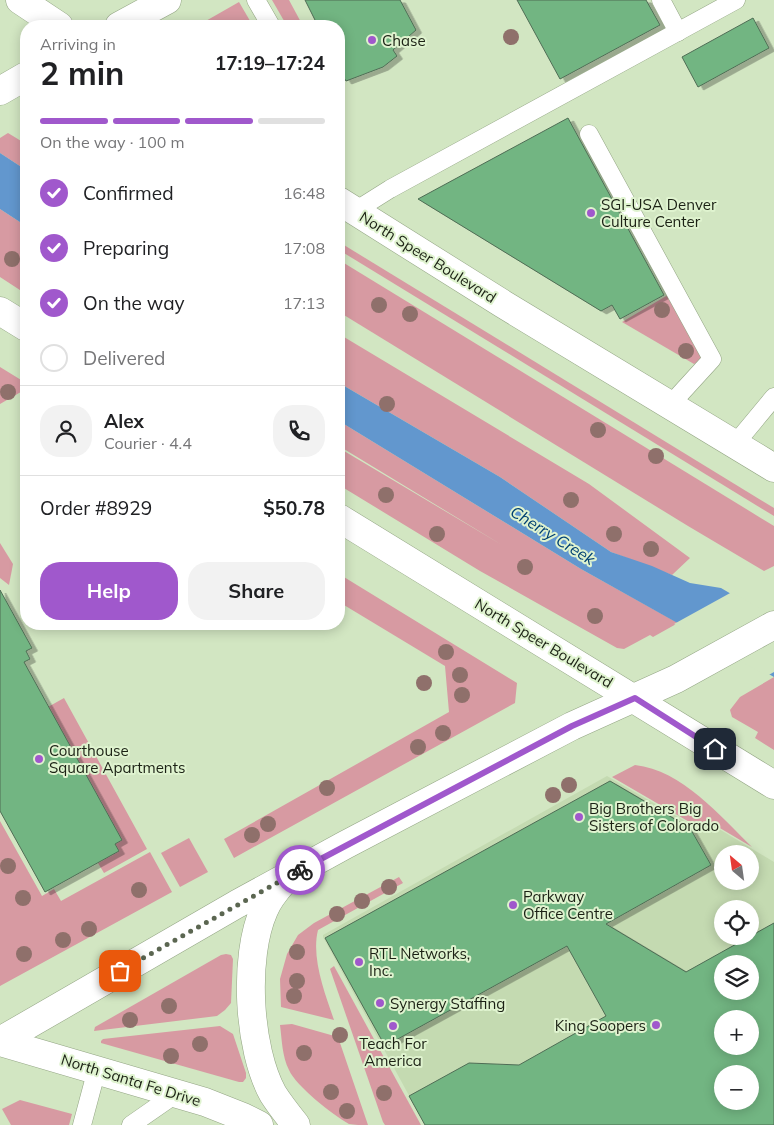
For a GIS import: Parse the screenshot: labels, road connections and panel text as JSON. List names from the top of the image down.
{
  "streets": {
    "main road": ["North Speer Boulevard", "North Santa Fe Drive"]
  },
  "water": ["Cherry Creek"],
  "places": [
    "Chase",
    "SGI-USA Denver Culture Center",
    "Courthouse Square Apartments",
    "Big Brothers Big Sisters of Colorado",
    "Parkway Office Centre",
    "RTL Networks, Inc.",
    "Synergy Staffing",
    "King Soopers",
    "Teach For America"
  ],
  "north": "top left",
  "page": {
    "heading": ["2 min", "Arriving in", "17:19–17:24"],
    "panel": [
      "Alex",
      "Courier · 4.4",
      "Order #8929",
      "$50.78"
    ],
    "bar": "On the way · 100 m",
    "list": [
      ["Confirmed", "16:48"],
      ["Preparing", "17:08"],
      ["On the way", "17:13"],
      "Delivered"
    ],
    "buttons": ["Help", "Share"],
    "map_buttons": ["+", "−"]
  }
}
